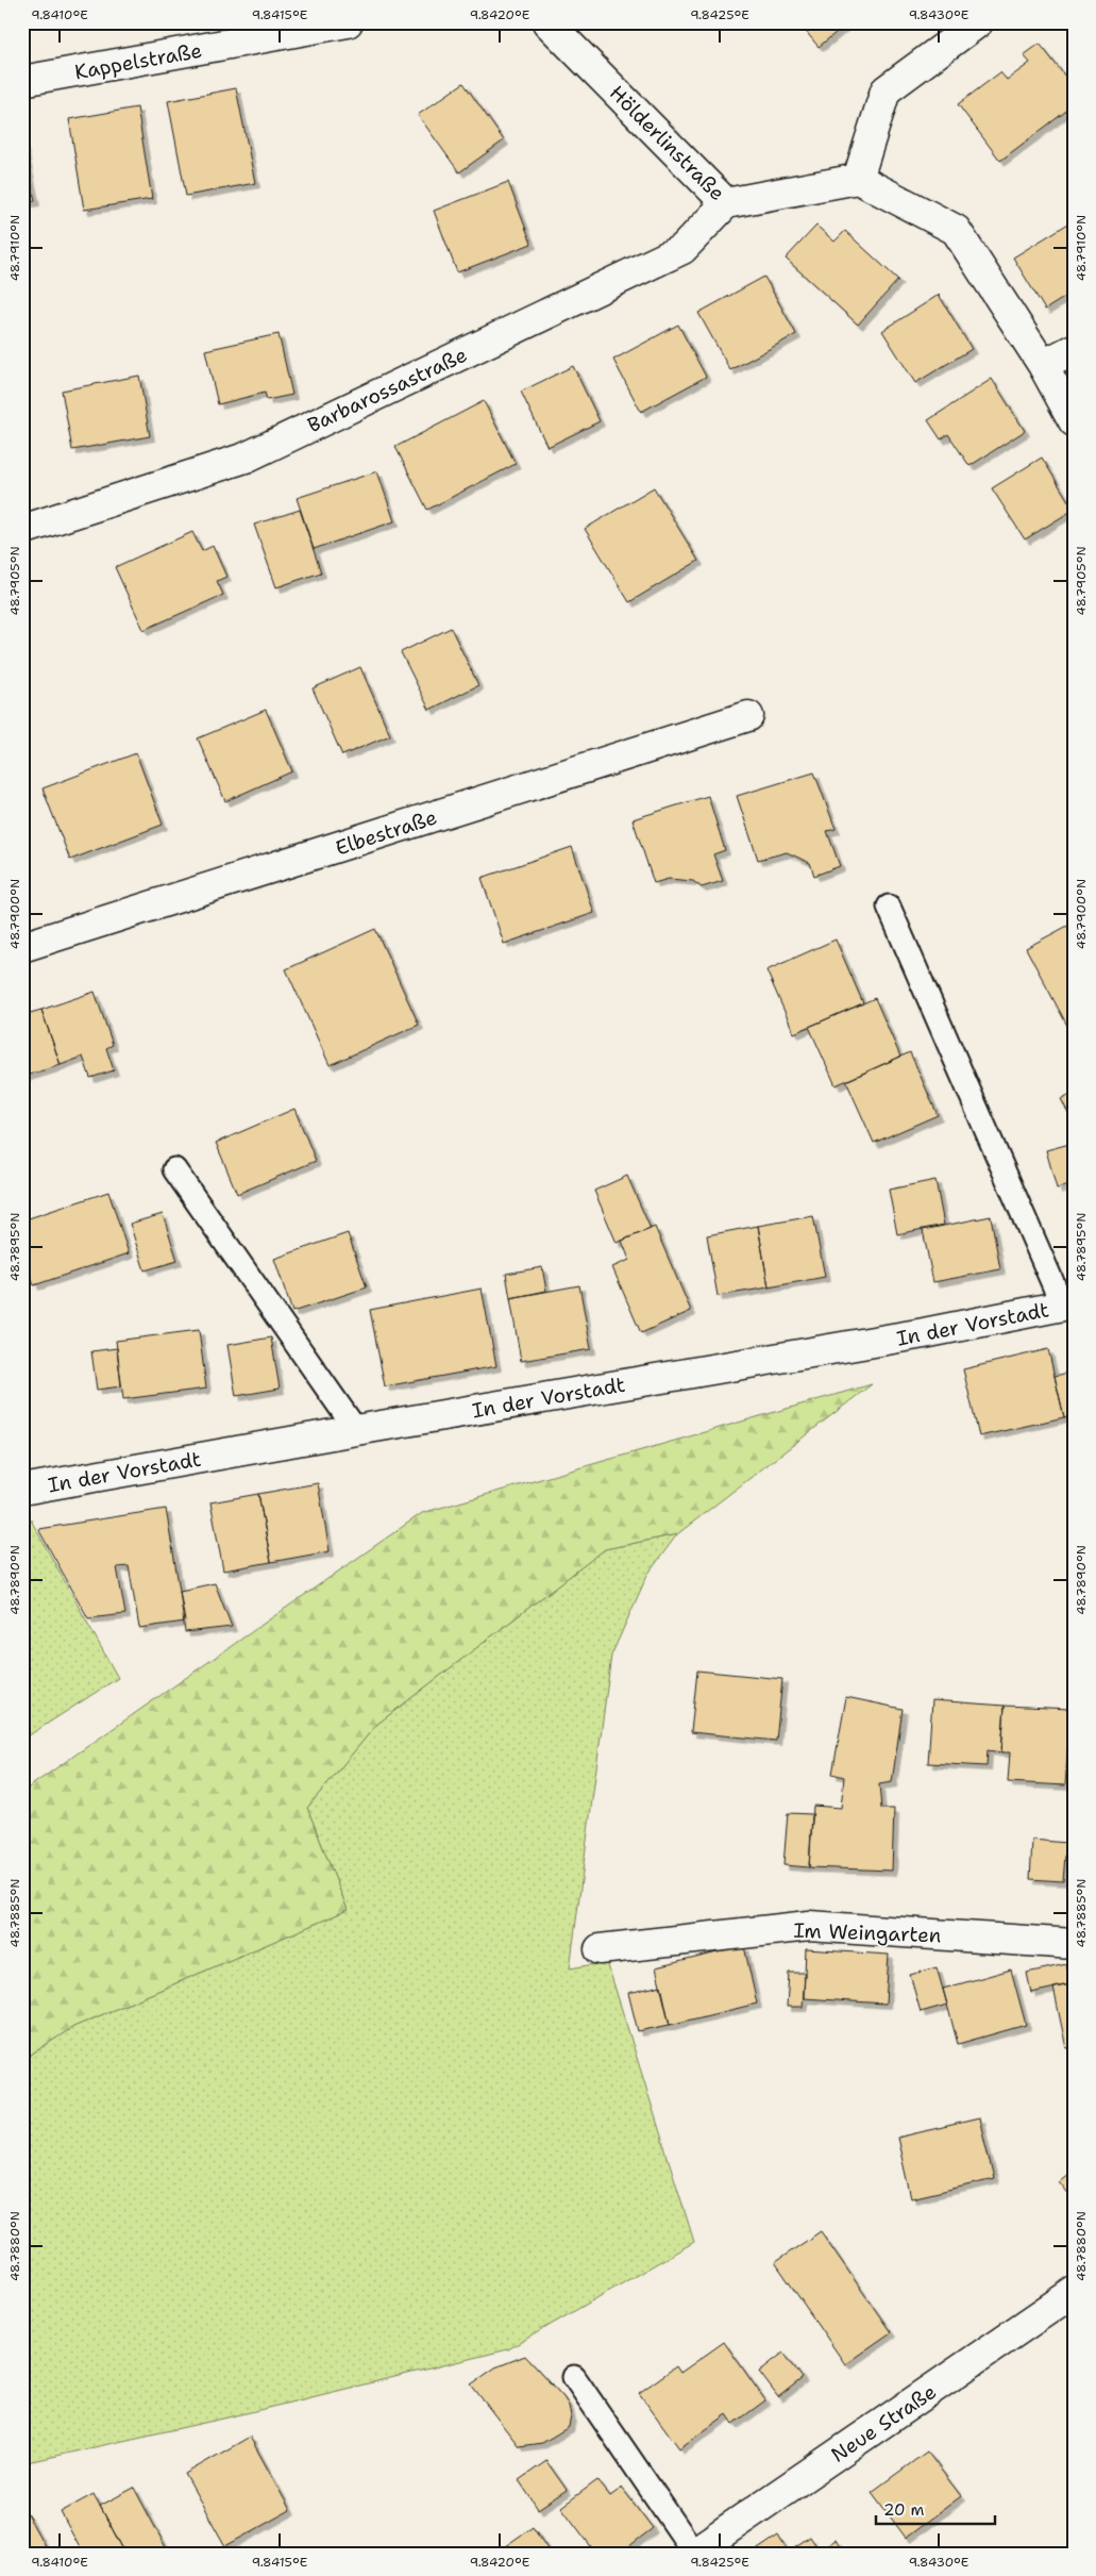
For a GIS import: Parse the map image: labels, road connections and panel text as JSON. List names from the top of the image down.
{
  "streets": {
    "street": [
      "Kappelstraße",
      "Hölderlinstraße",
      "Barbarossastraße",
      "Elbestraße",
      "In der Vorstadt",
      "Im Weingarten",
      "Neue Straße"
    ]
  },
  "crossings": [
    ["Hölderlinstraße", "Barbarossastraße"]
  ],
  "scale_bar": "20 m",
  "coordinates": [
    "9.8410°E",
    "9.8415°E",
    "9.8420°E",
    "9.8425°E",
    "9.8430°E",
    "48.7910°N",
    "48.7905°N",
    "48.7900°N",
    "48.7895°N",
    "48.7890°N",
    "48.7885°N",
    "48.7880°N"
  ]
}
